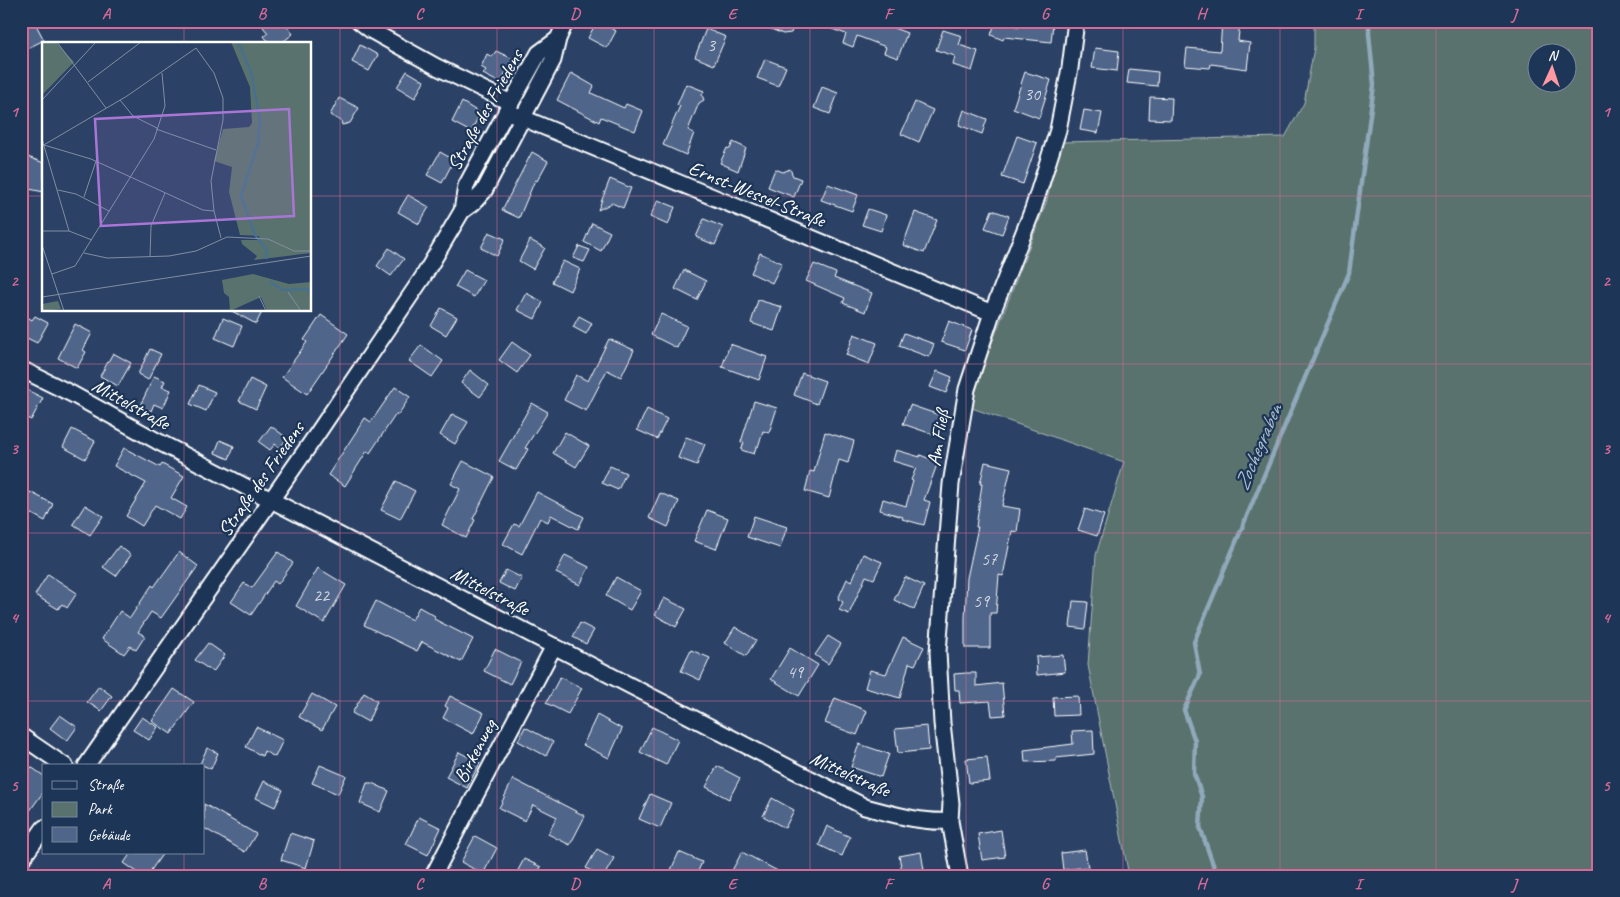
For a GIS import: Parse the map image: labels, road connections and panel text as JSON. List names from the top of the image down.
{
  "streets": {
    "street": [
      "Straße des Friedens",
      "Ernst-Wessel-Straße",
      "Mittelstraße",
      "Am Fließ",
      "Birkenweg"
    ]
  },
  "crossings": [
    ["Straße des Friedens", "Ernst-Wessel-Straße"],
    ["Straße des Friedens", "Mittelstraße"],
    ["Ernst-Wessel-Straße", "Am Fließ"],
    ["Mittelstraße", "Am Fließ"],
    ["Mittelstraße", "Birkenweg"]
  ],
  "water": ["Zochegraben"],
  "house_numbers": [
    "3",
    "30",
    "57",
    "22",
    "59",
    "49"
  ],
  "legend": ["Straße", "Park", "Gebäude"],
  "north": "top",
  "grid": {
    "columns": [
      "A",
      "B",
      "C",
      "D",
      "E",
      "F",
      "G",
      "H",
      "I",
      "J"
    ],
    "rows": [
      "1",
      "2",
      "3",
      "4",
      "5"
    ]
  }
}
